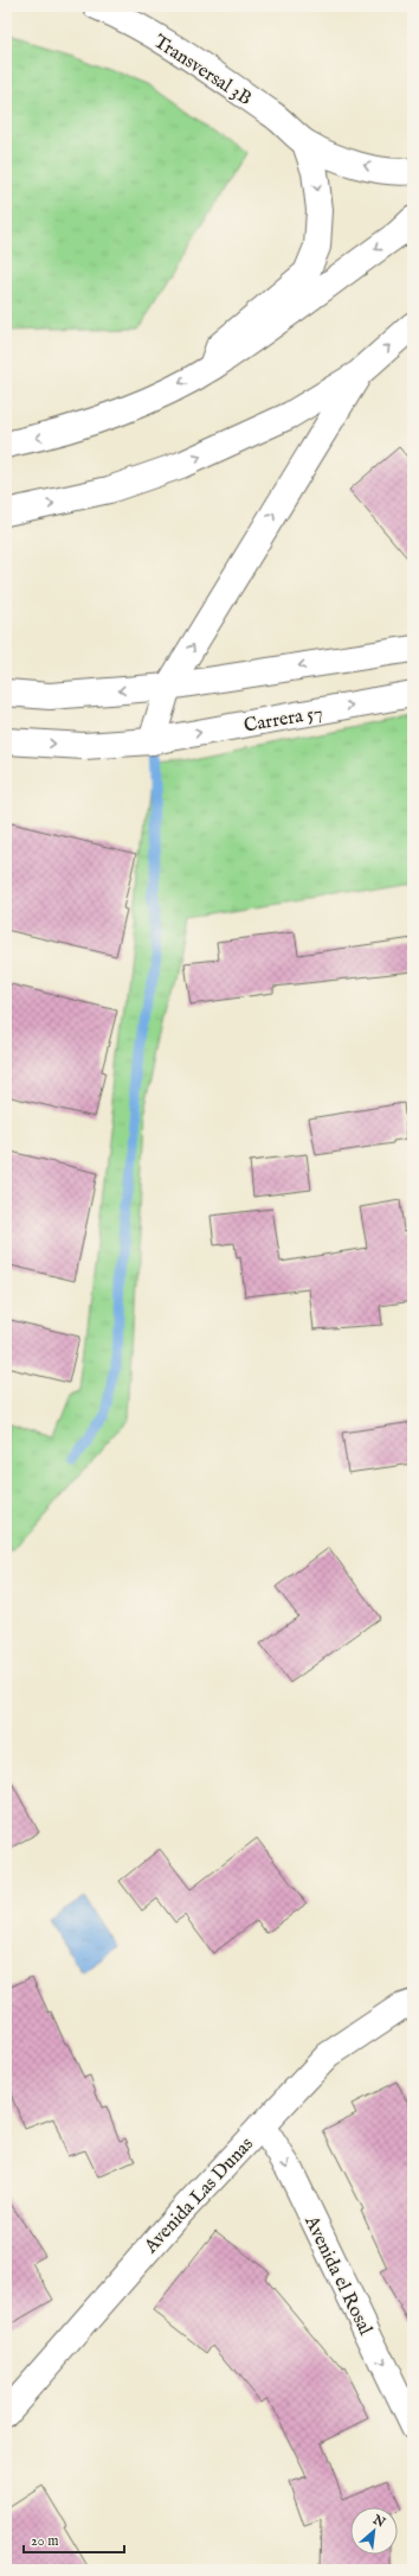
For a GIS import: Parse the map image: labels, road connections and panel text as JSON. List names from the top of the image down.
{
  "streets": {
    "main road": [
      "Transversal 3B",
      "Carrera 57",
      "Avenida Las Dunas",
      "Avenida el Rosal"
    ]
  },
  "crossings": [
    ["Avenida Las Dunas", "Avenida el Rosal"]
  ],
  "one_way": ["Avenida el Rosal"],
  "scale_bar": "20 m",
  "north": "top right"
}
